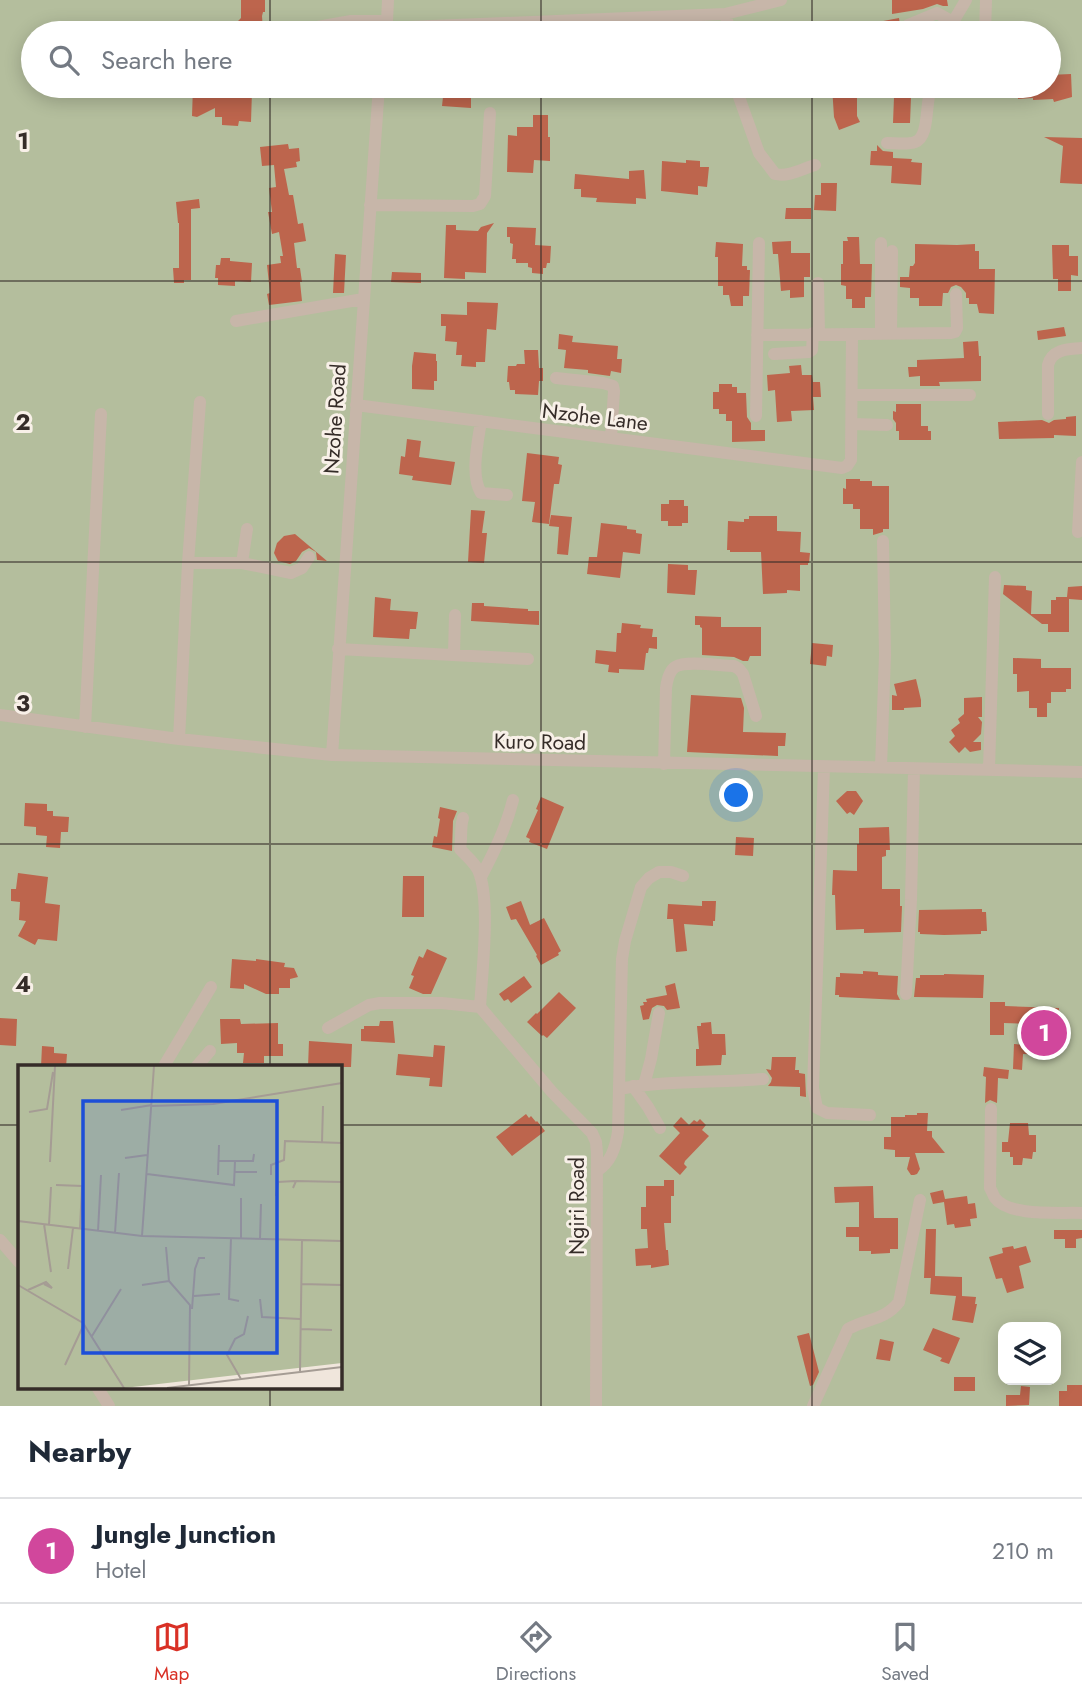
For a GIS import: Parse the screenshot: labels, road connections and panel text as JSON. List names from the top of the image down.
{
  "streets": {
    "street": [
      "Nzohe Lane",
      "Nzohe Road",
      "Kuro Road",
      "Ngiri Road"
    ]
  },
  "crossings": [
    ["Nzohe Lane", "Nzohe Road"],
    ["Nzohe Road", "Kuro Road"]
  ],
  "page": {
    "search": "Search here",
    "pins": "1",
    "heading": "Nearby",
    "list": [
      {
        "mark": "1",
        "name": "Jungle Junction",
        "note": "Hotel",
        "value": "210 m"
      }
    ],
    "nav": ["Map", "Directions", "Saved"]
  },
  "grid": {
    "rows": [
      "1",
      "2",
      "3",
      "4"
    ]
  }
}
